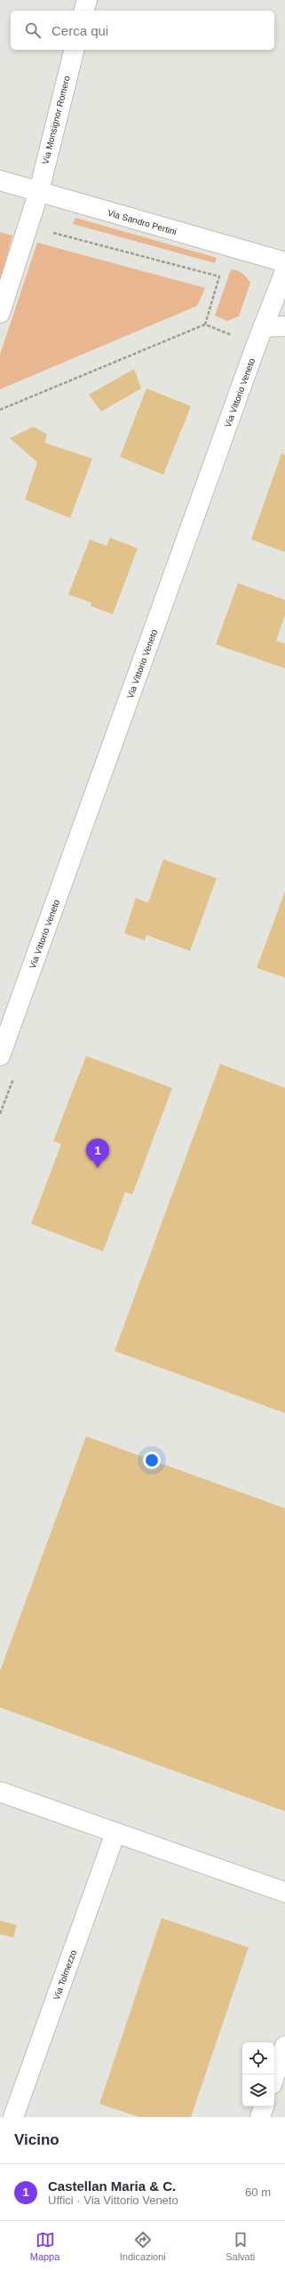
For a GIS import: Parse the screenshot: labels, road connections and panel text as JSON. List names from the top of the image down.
{
  "streets": {
    "street": [
      "Via Monsignor Romero",
      "Via Sandro Pertini",
      "Via Vittorio Veneto",
      "Via Tolmezzo"
    ]
  },
  "crossings": [
    ["Via Monsignor Romero", "Via Sandro Pertini"]
  ],
  "page": {
    "search": "Cerca qui",
    "pins": "1",
    "heading": "Vicino",
    "list": [
      {
        "mark": "1",
        "name": "Castellan Maria & C.",
        "note": "Uffici · Via Vittorio Veneto",
        "value": "60 m"
      }
    ],
    "nav": ["Mappa", "Indicazioni", "Salvati"]
  }
}
